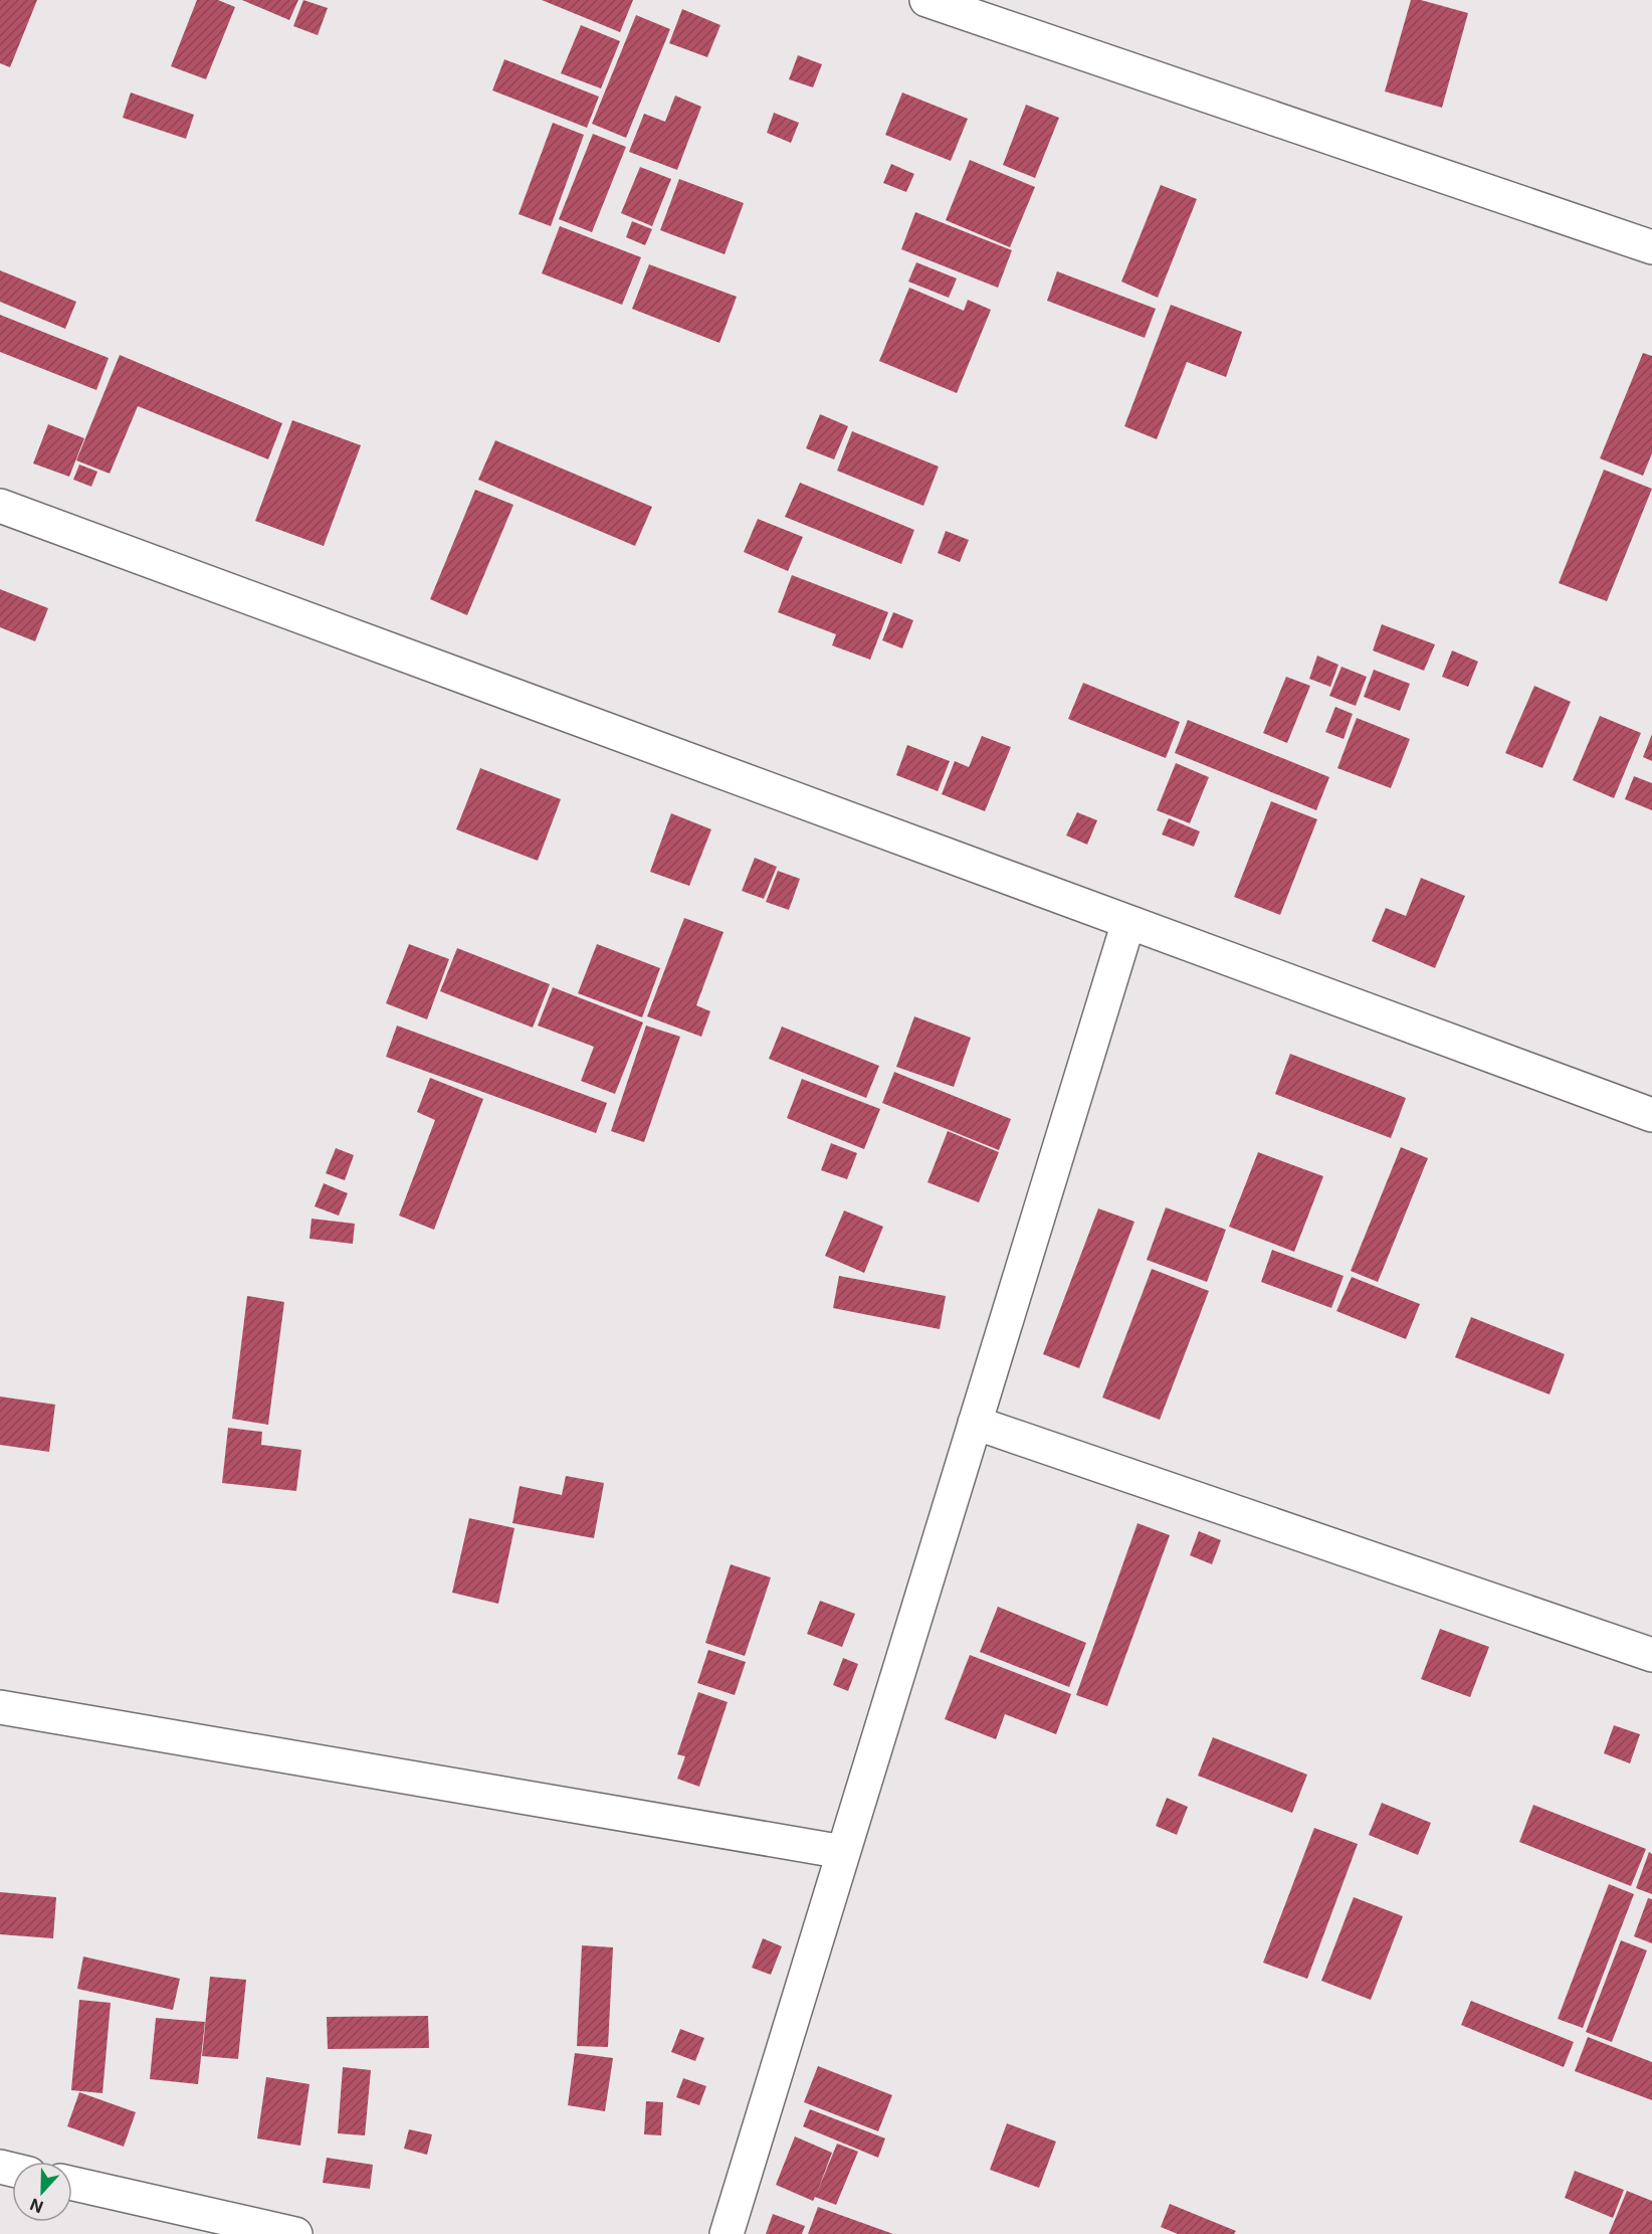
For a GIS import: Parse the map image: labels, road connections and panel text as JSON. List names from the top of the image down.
{
  "north": "bottom"
}
